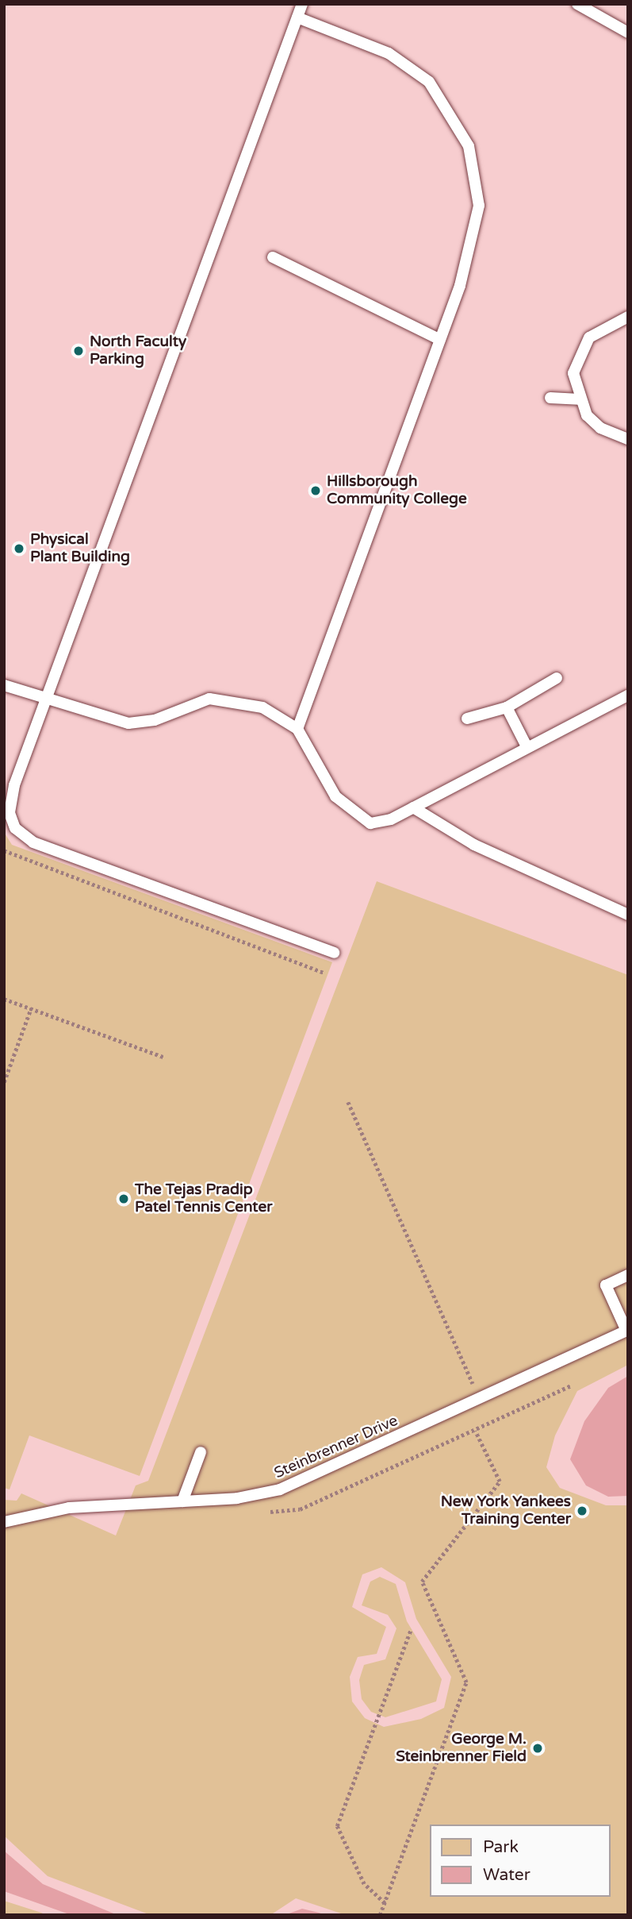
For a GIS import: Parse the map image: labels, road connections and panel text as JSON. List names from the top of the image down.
{
  "streets": {
    "lane": ["Steinbrenner Drive"]
  },
  "places": [
    "North Faculty Parking",
    "Hillsborough Community College",
    "Physical Plant Building",
    "The Tejas Pradip Patel Tennis Center",
    "New York Yankees Training Center",
    "George M. Steinbrenner Field"
  ],
  "legend": ["Park", "Water"]
}
